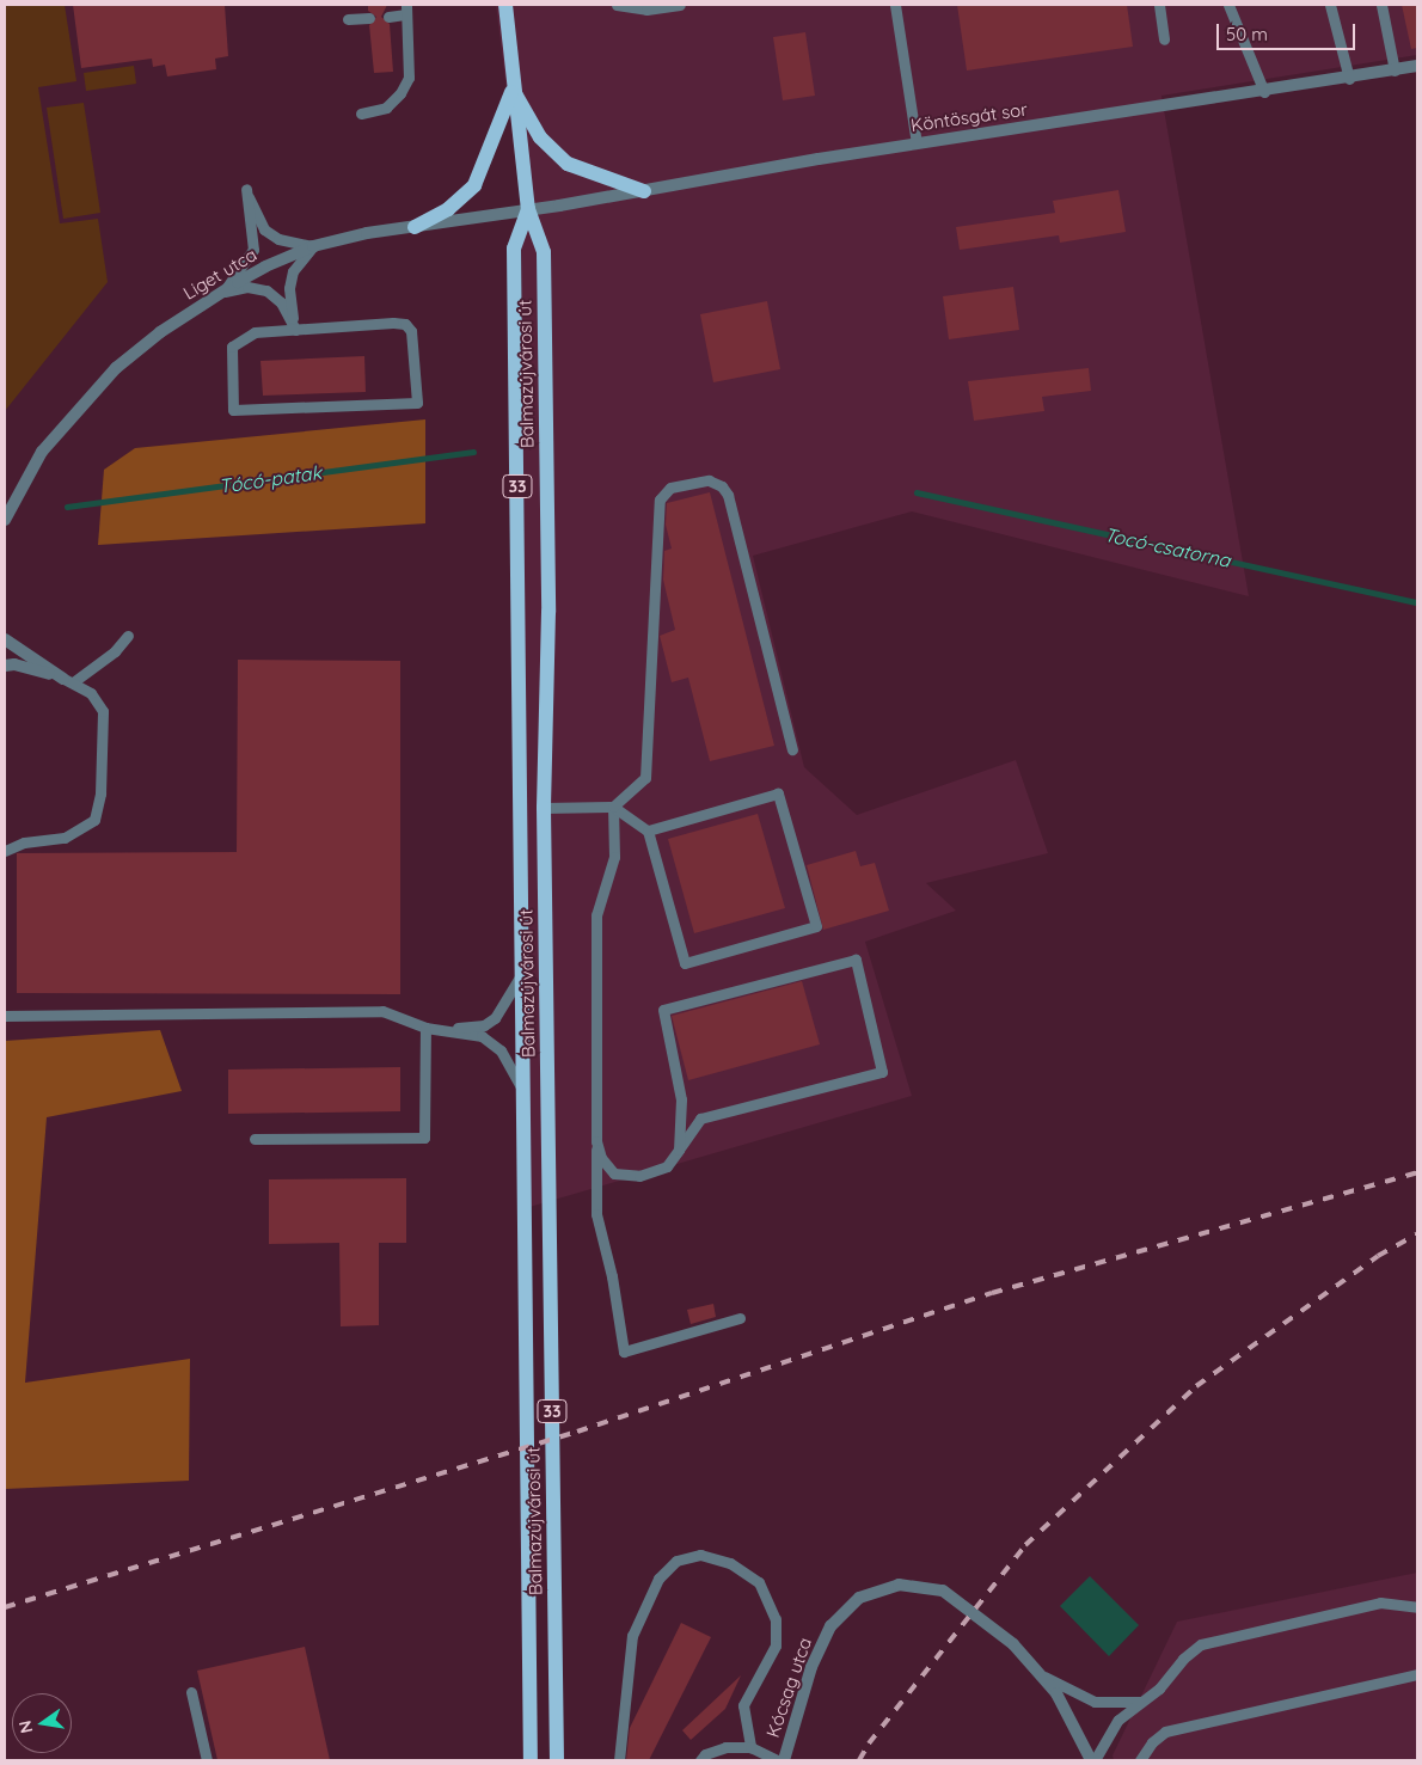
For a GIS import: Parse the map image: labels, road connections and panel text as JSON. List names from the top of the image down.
{
  "streets": {
    "main road": ["Balmazújvárosi út", "33"],
    "street": ["Köntösgát sor", "Liget utca", "Kócsag utca"]
  },
  "crossings": [
    ["Köntösgát sor", "Liget utca"],
    ["Köntösgát sor", "Balmazújvárosi út"],
    ["Liget utca", "Balmazújvárosi út"]
  ],
  "water": ["Tócó-patak", "Tocó-csatorna"],
  "scale_bar": "50 m",
  "north": "left"
}
